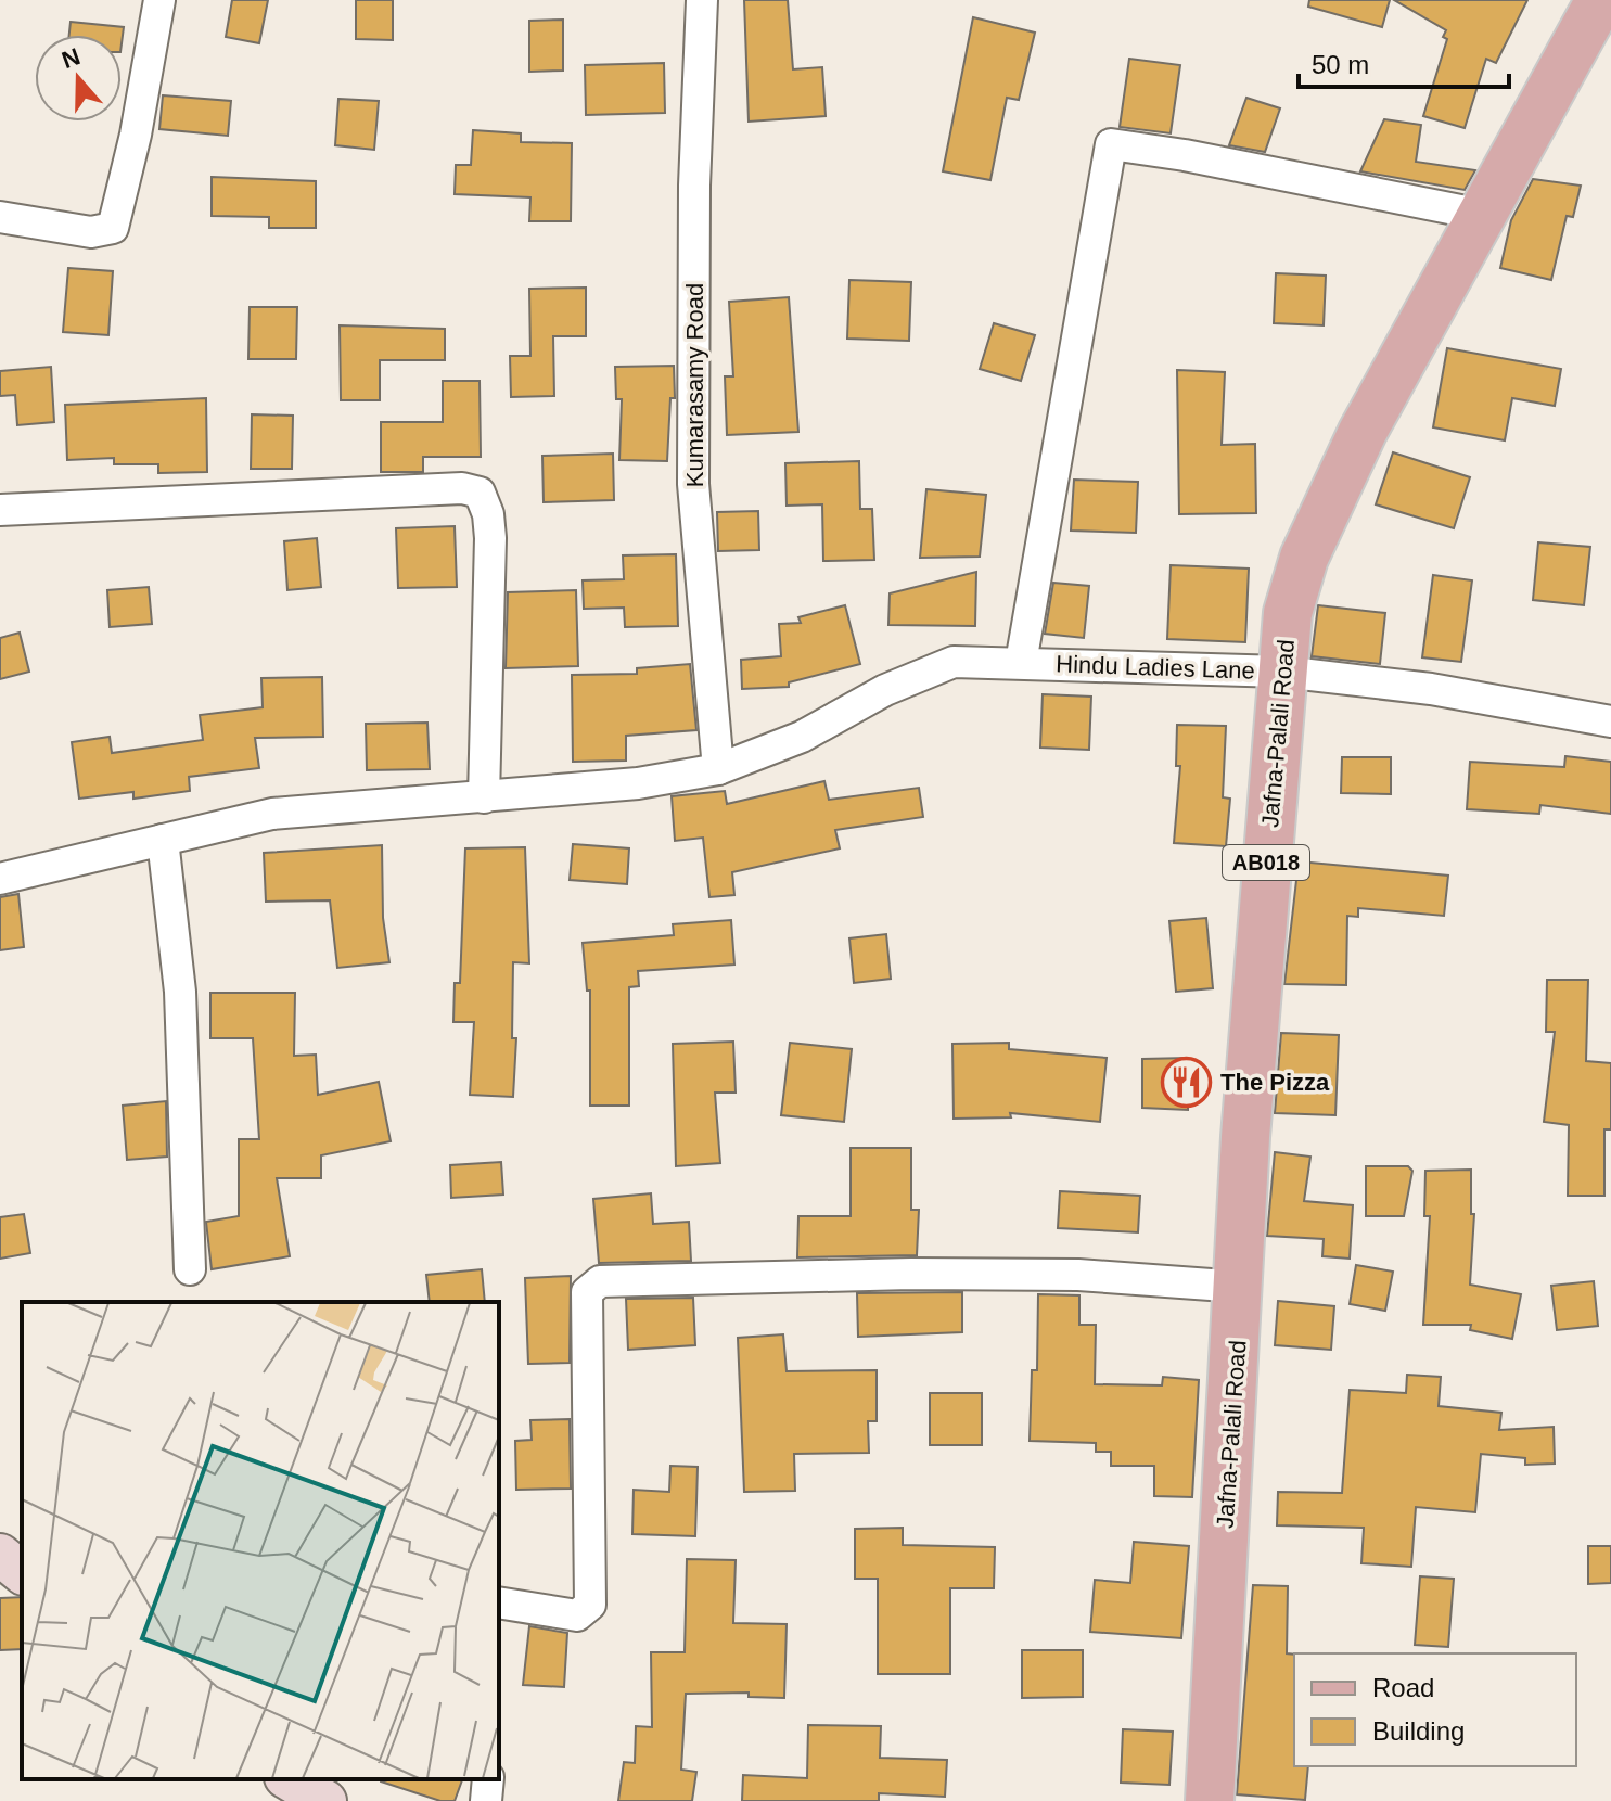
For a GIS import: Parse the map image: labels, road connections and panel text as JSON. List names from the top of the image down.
{
  "streets": {
    "main road": ["Jafna-Palali Road", "AB018"],
    "street": ["Kumarasamy Road", "Hindu Ladies Lane"]
  },
  "crossings": [
    ["Kumarasamy Road", "Hindu Ladies Lane"],
    ["Hindu Ladies Lane", "Jafna-Palali Road"]
  ],
  "places": {
    "restaurant": ["The Pizza"]
  },
  "legend": ["Road", "Building"],
  "scale_bar": "50 m",
  "north": "top"
}
